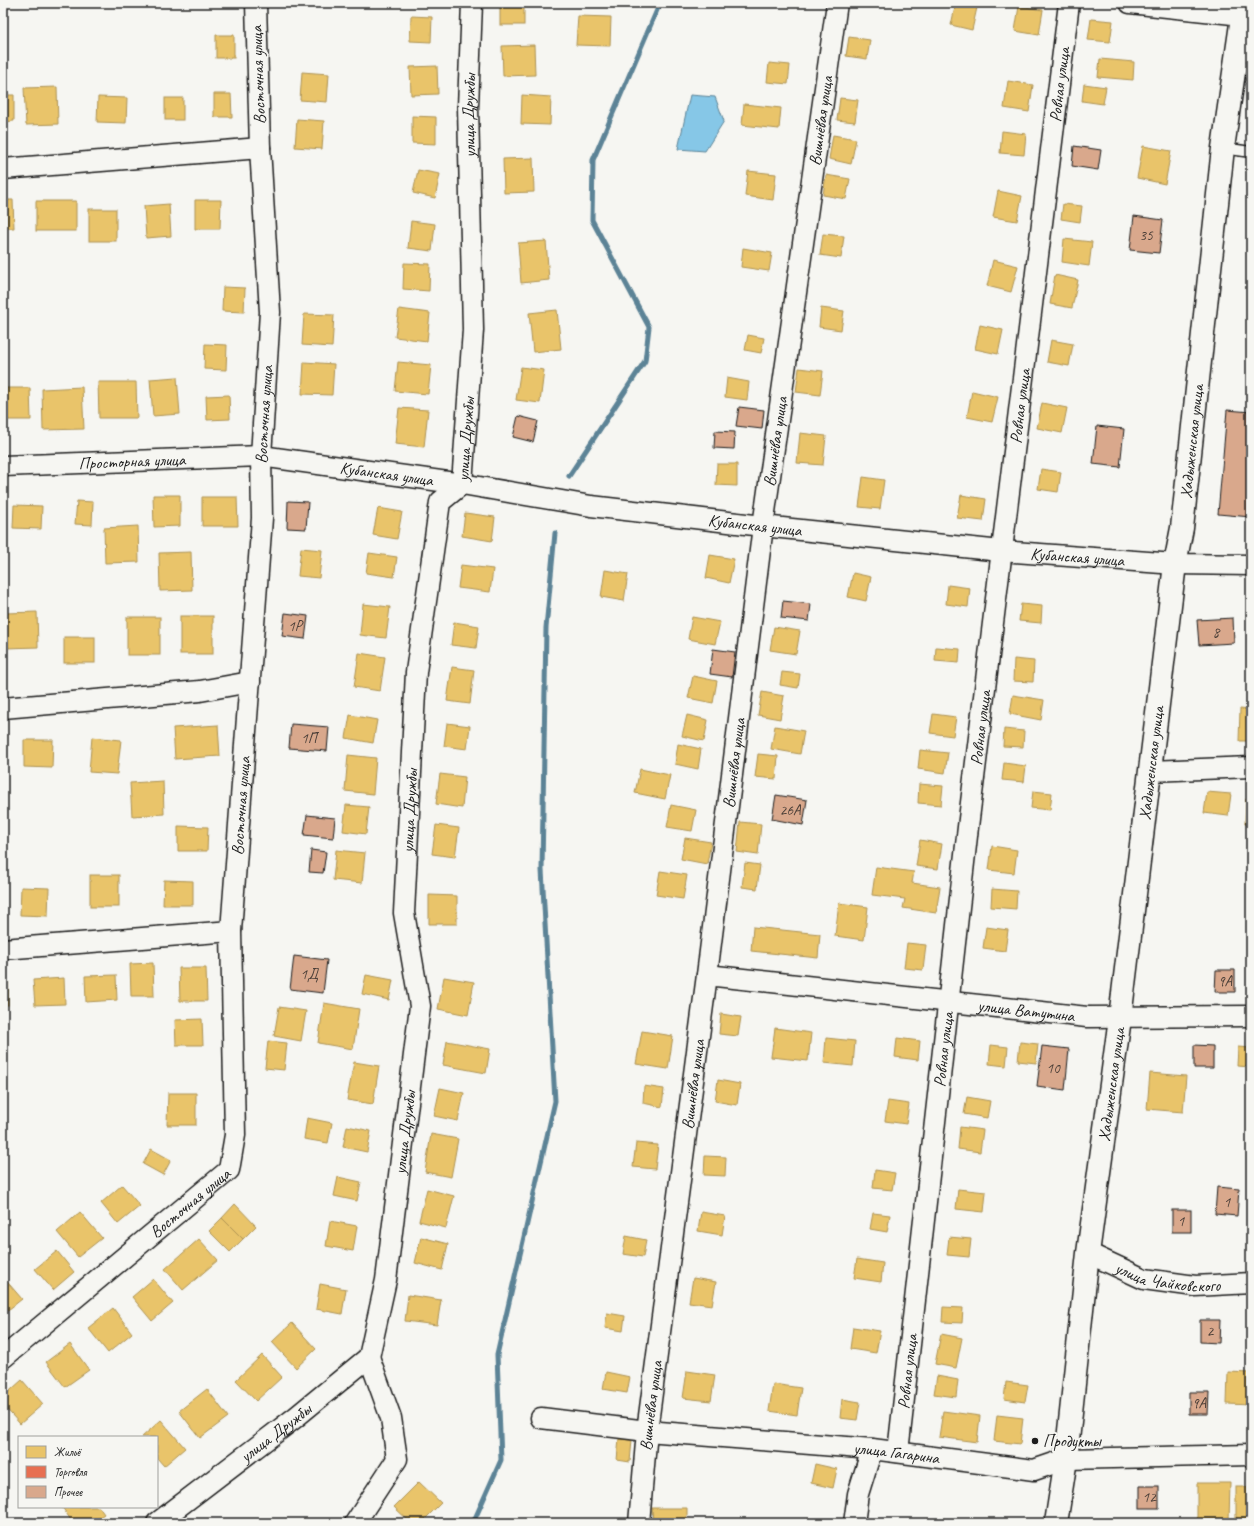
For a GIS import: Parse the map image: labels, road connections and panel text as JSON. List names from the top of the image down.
{
  "streets": {
    "main road": ["Хадыженская улица"],
    "street": [
      "Восточная улица",
      "Ровная улица",
      "улица Дружбы",
      "Вишнёвая улица",
      "Просторная улица",
      "Кубанская улица",
      "улица Ватутина",
      "улица Чайковского",
      "улица Гагарина"
    ]
  },
  "crossings": [
    ["Восточная улица", "Просторная улица"],
    ["Восточная улица", "Кубанская улица"],
    ["Ровная улица", "Кубанская улица"],
    ["Ровная улица", "улица Ватутина"],
    ["Ровная улица", "улица Гагарина"],
    ["улица Дружбы", "Кубанская улица"],
    ["Вишнёвая улица", "Кубанская улица"],
    ["Вишнёвая улица", "улица Ватутина"],
    ["Вишнёвая улица", "улица Гагарина"],
    ["Хадыженская улица", "Кубанская улица"],
    ["Хадыженская улица", "улица Ватутина"],
    ["Хадыженская улица", "улица Чайковского"],
    ["Хадыженская улица", "улица Гагарина"],
    ["Просторная улица", "Кубанская улица"]
  ],
  "places": ["Продукты"],
  "house_numbers": [
    "35",
    "1Р",
    "8",
    "1П",
    "26А",
    "1Д",
    "9А",
    "10",
    "1",
    "1",
    "2",
    "9А",
    "12"
  ],
  "legend": ["Жильё", "Торговля", "Прочее"]
}
